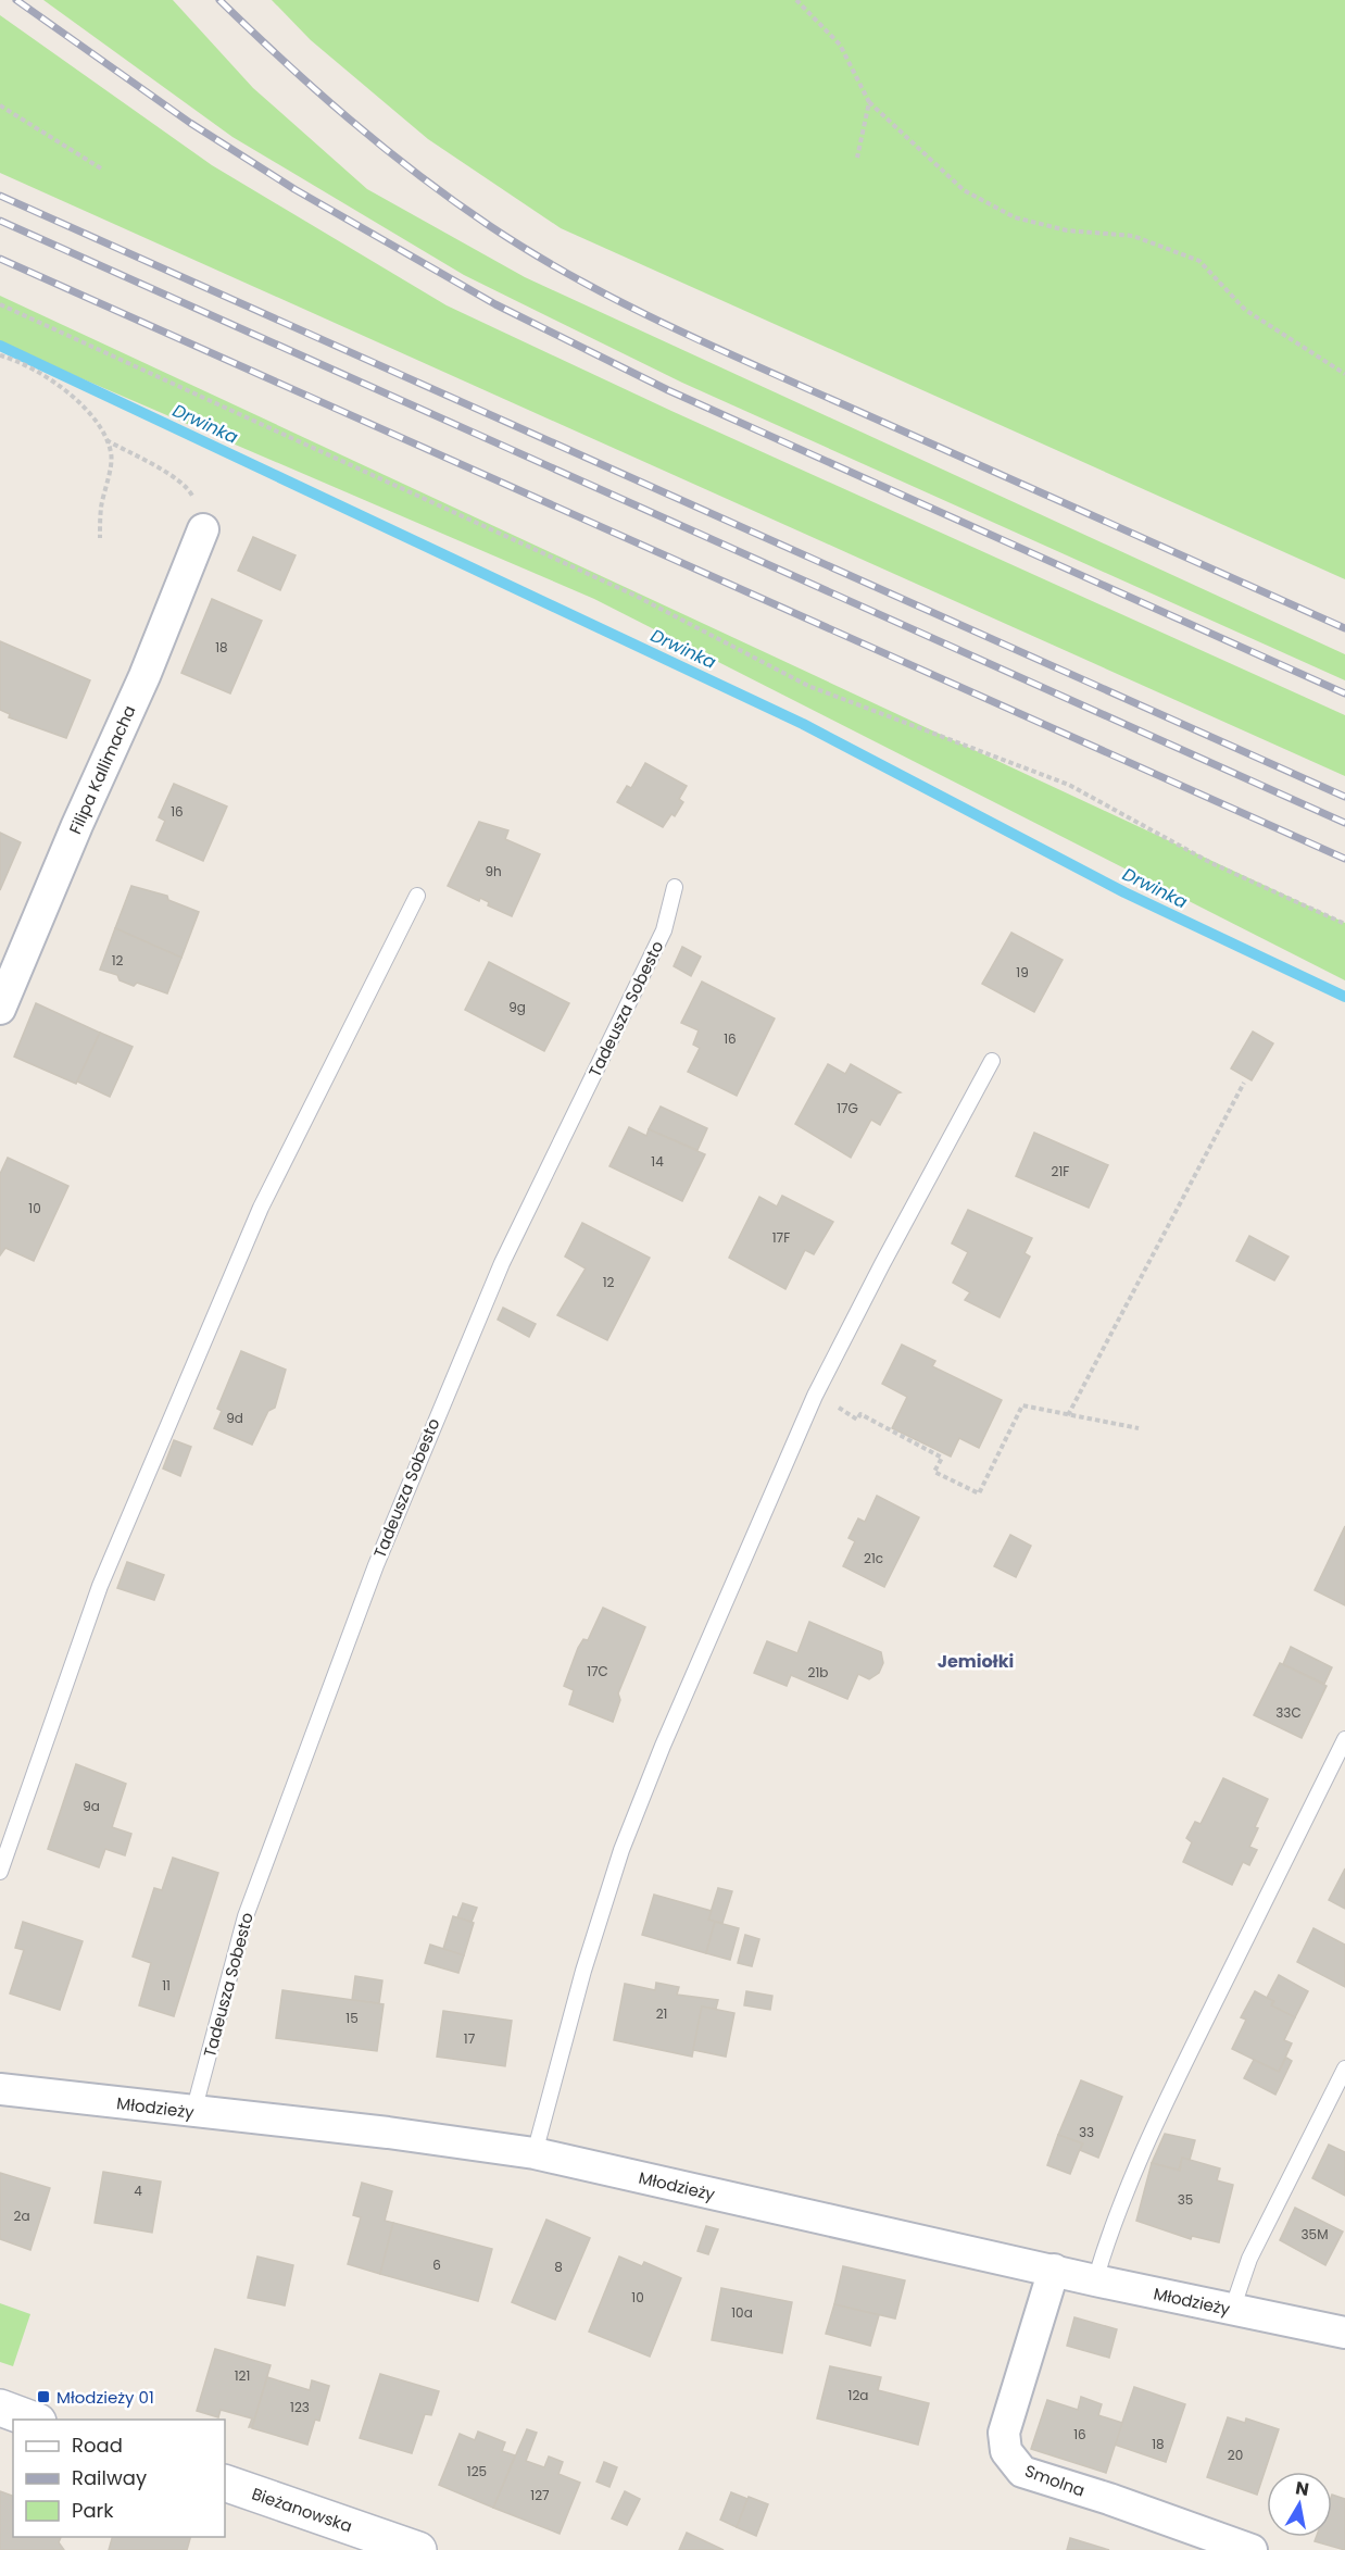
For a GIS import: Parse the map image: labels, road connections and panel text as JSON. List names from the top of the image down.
{
  "streets": {
    "street": [
      "Filipa Kallimacha",
      "Młodzieży",
      "Smolna",
      "Bieżanowska"
    ],
    "lane": ["Tadeusza Sobesto"]
  },
  "crossings": [
    ["Tadeusza Sobesto", "Młodzieży"],
    ["Młodzieży", "Smolna"]
  ],
  "districts": ["Jemiołki"],
  "water": ["Drwinka"],
  "places": {
    "transit": ["Młodzieży 01"]
  },
  "house_numbers": [
    "18",
    "16",
    "9h",
    "12",
    "19",
    "9g",
    "16",
    "17G",
    "14",
    "21F",
    "10",
    "17F",
    "12",
    "9d",
    "21c",
    "17C",
    "21b",
    "33C",
    "9a",
    "11",
    "21",
    "15",
    "17",
    "33",
    "4",
    "35",
    "2a",
    "35M",
    "6",
    "8",
    "10",
    "10a",
    "121",
    "12a",
    "123",
    "16",
    "18",
    "20",
    "125",
    "127"
  ],
  "legend": ["Road", "Railway", "Park"],
  "north": "top"
}
